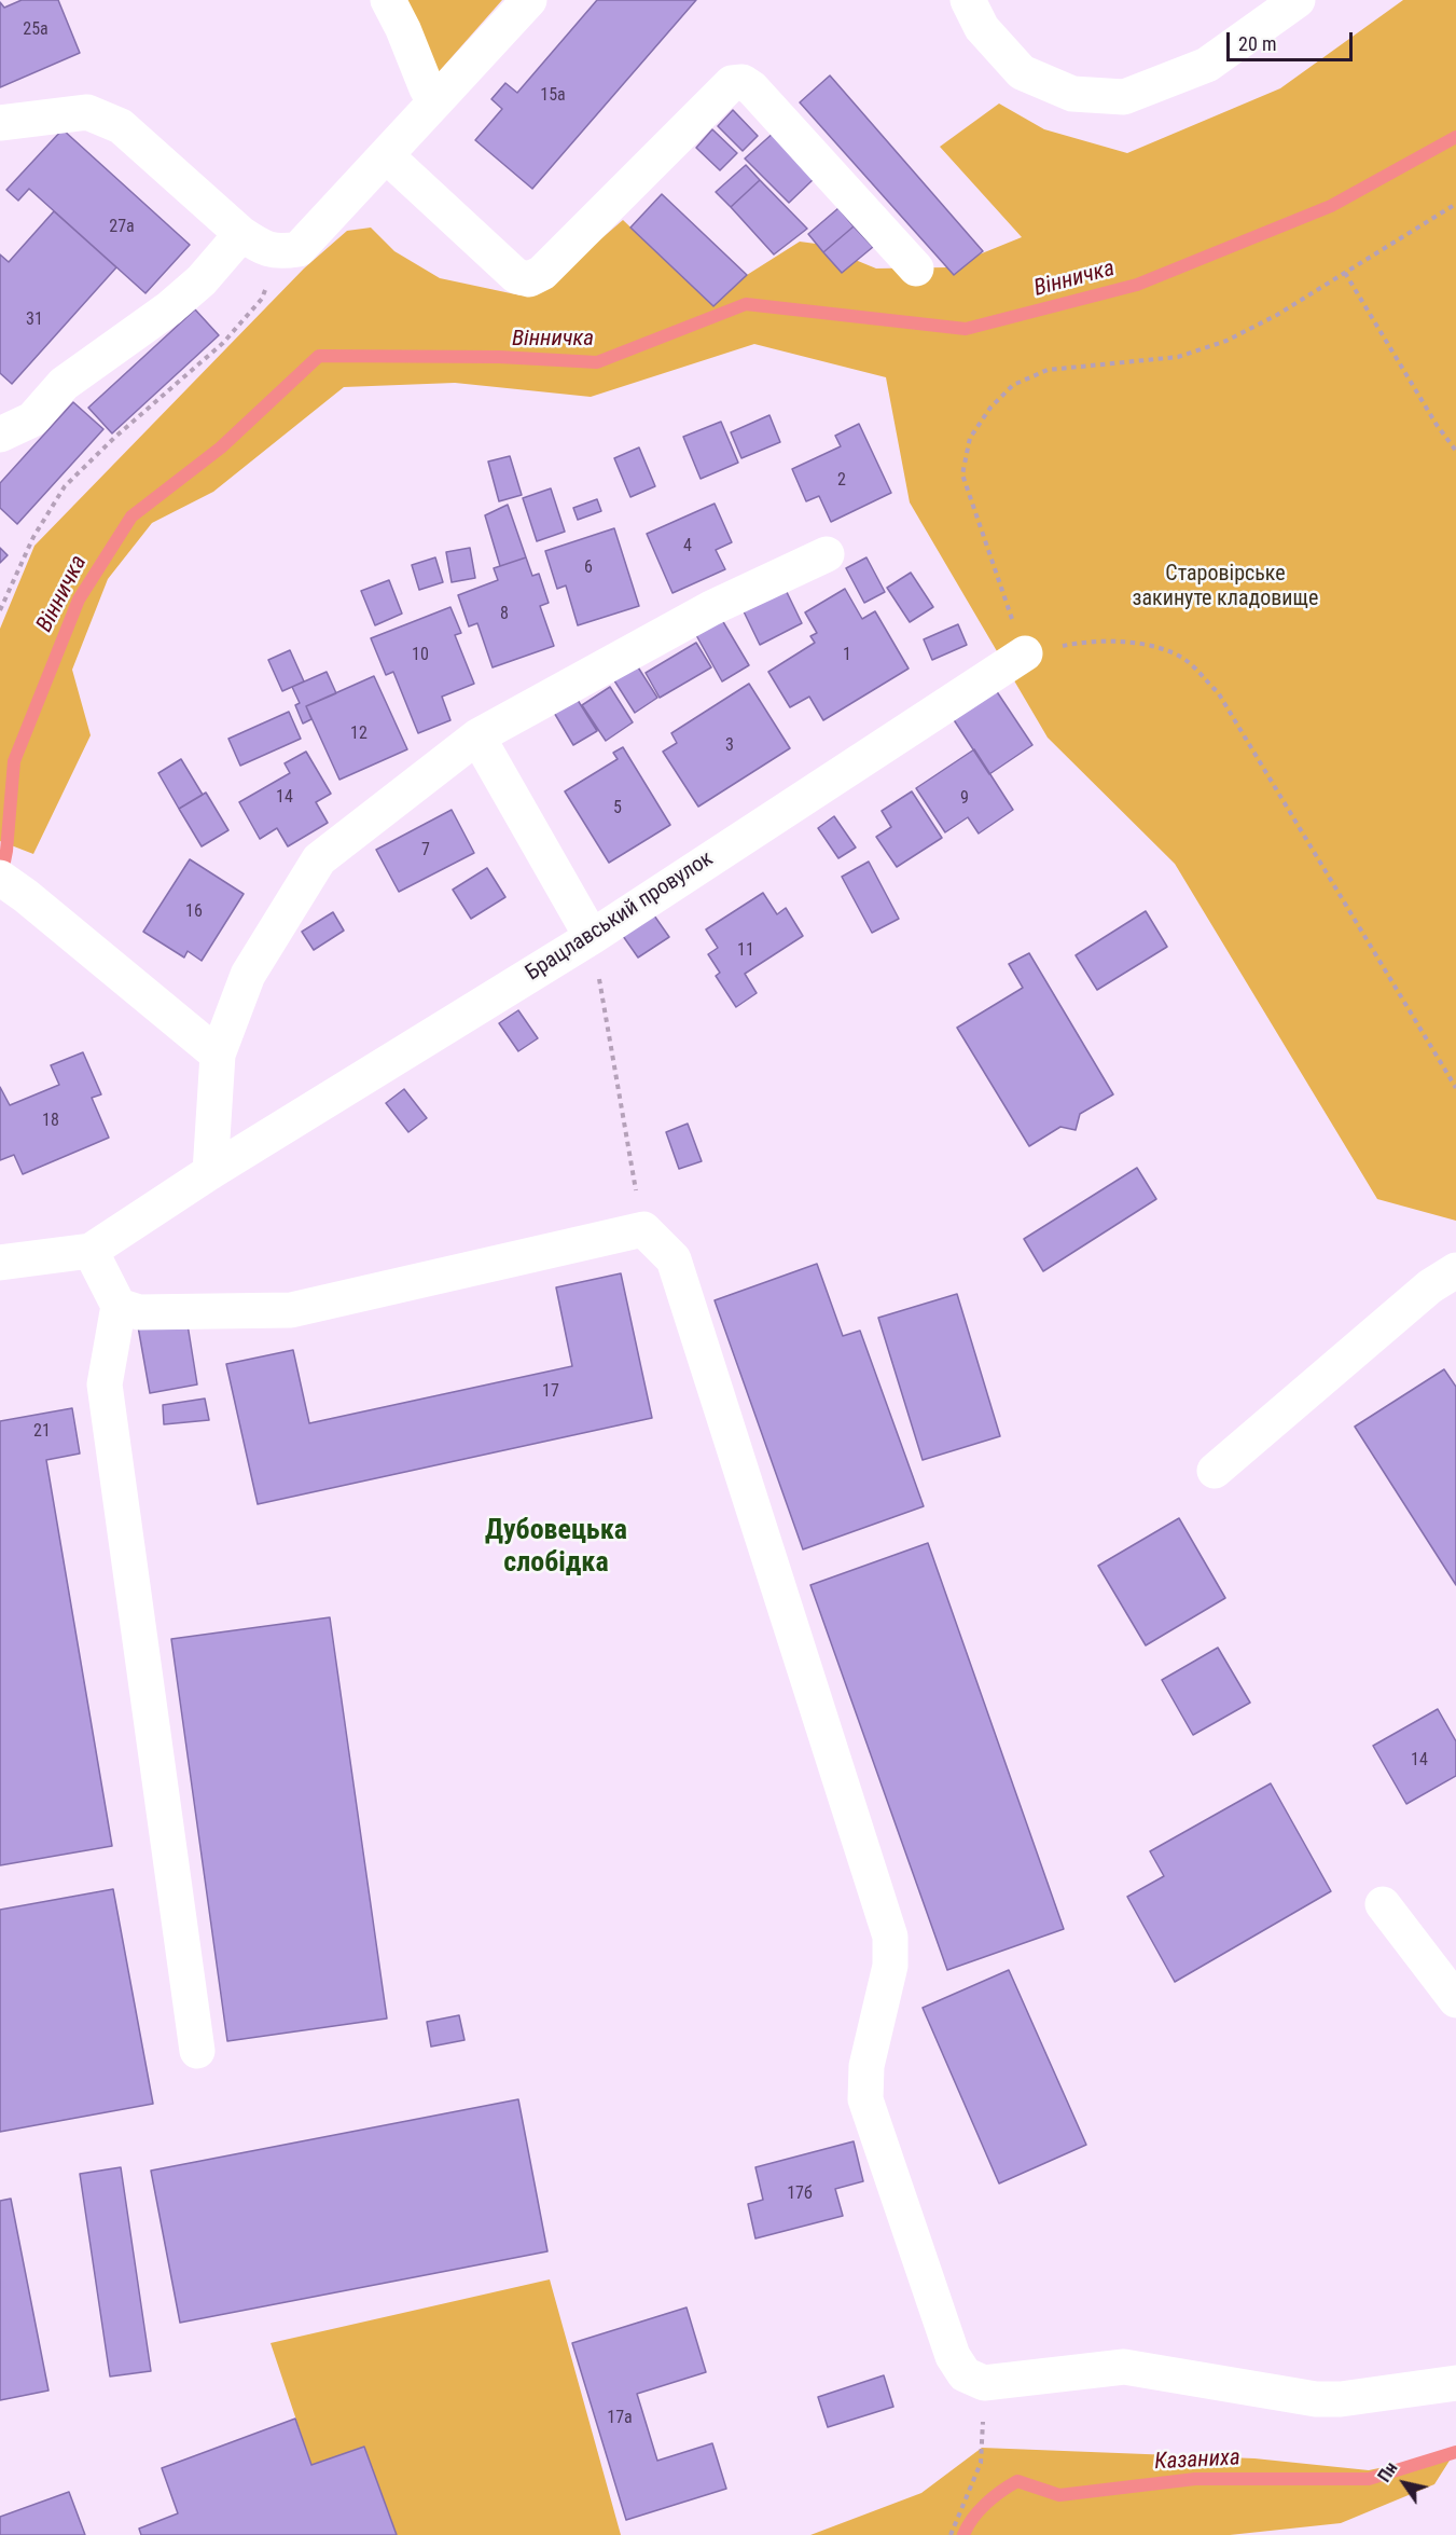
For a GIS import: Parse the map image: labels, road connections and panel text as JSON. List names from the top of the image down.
{
  "streets": {
    "street": ["Брацлавський провулок"]
  },
  "districts": ["Дубовецька слобідка"],
  "water": ["Вінничка", "Казаниха"],
  "parks": ["Старовірське закинуте кладовище"],
  "house_numbers": [
    "25а",
    "15а",
    "27а",
    "31",
    "2",
    "4",
    "6",
    "8",
    "10",
    "1",
    "12",
    "3",
    "14",
    "9",
    "5",
    "7",
    "16",
    "11",
    "18",
    "17",
    "21",
    "14",
    "17б",
    "17а"
  ],
  "scale_bar": "20 m",
  "north": "top left"
}
